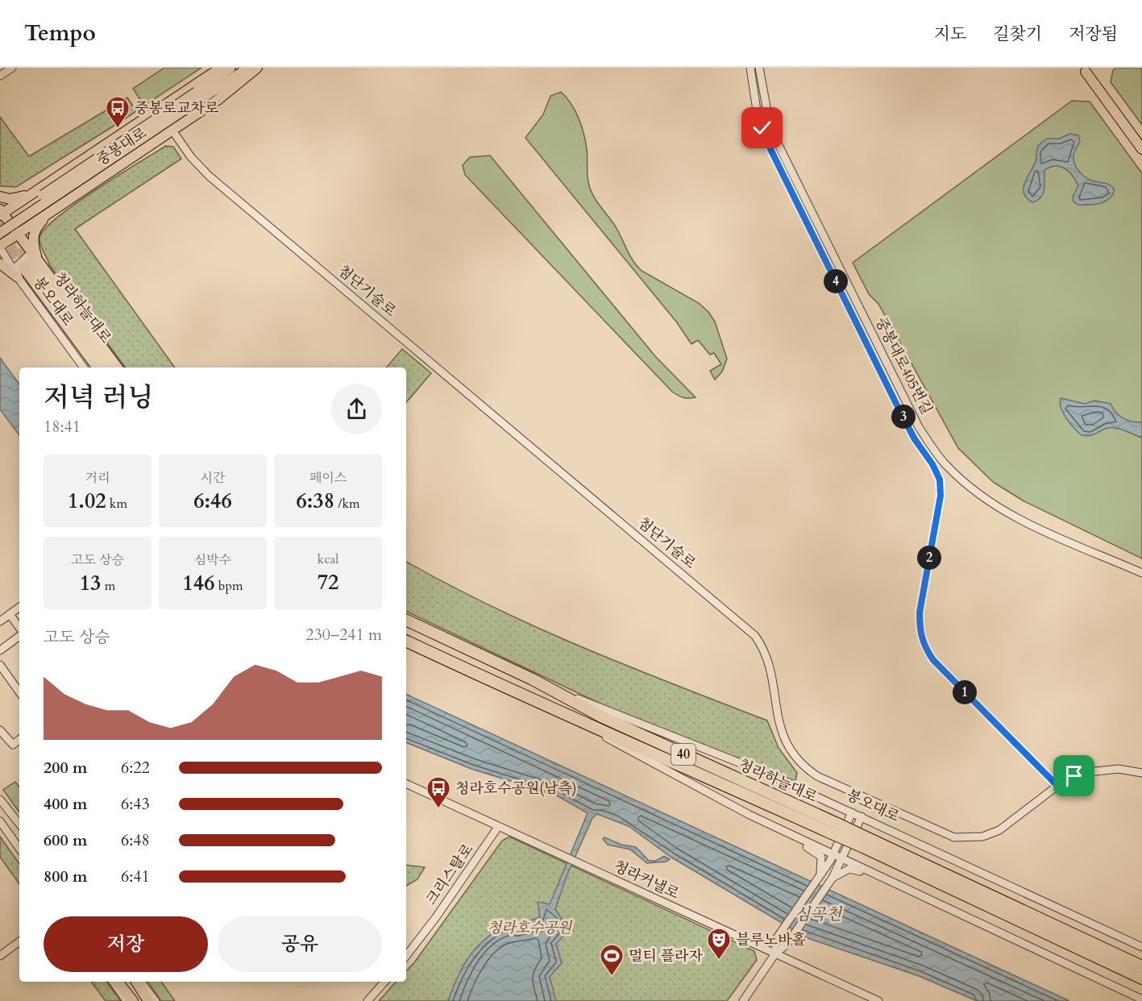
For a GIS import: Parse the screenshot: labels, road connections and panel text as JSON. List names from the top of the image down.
{
  "streets": {
    "highway": ["청라하늘대로", "40"],
    "main road": ["중봉대로", "봉오대로"],
    "street": [
      "첨단기술로",
      "중봉대로405번길",
      "크리스탈로",
      "청라커낼로"
    ]
  },
  "crossings": [
    ["중봉대로", "첨단기술로"],
    ["중봉대로", "봉오대로"],
    ["봉오대로", "청라하늘대로"],
    ["청라하늘대로", "40"],
    ["크리스탈로", "청라커낼로"]
  ],
  "water": ["심곡천"],
  "parks": ["청라호수공원"],
  "places": {
    "bus stop": ["중봉로교차로", "청라호수공원(남측)"],
    "theatre": ["블루노바홀"],
    "sports": ["멀티 플라자"]
  },
  "page": {
    "header": "Tempo",
    "nav": ["지도", "길찾기", "저장됨"],
    "pins": [
      "4",
      "3",
      "2",
      "1"
    ],
    "heading": ["저녁 러닝", "18:41"],
    "stats": [
      ["거리", "1.02 km"],
      ["시간", "6:46"],
      ["페이스", "6:38 /km"],
      ["고도 상승", "13 m"],
      ["심박수", "146 bpm"],
      ["kcal", "72"]
    ],
    "chart": ["고도 상승", "230–241 m"],
    "list": [
      {
        "name": "200 m",
        "note": "6:22"
      },
      {
        "name": "400 m",
        "note": "6:43"
      },
      {
        "name": "600 m",
        "note": "6:48"
      },
      {
        "name": "800 m",
        "note": "6:41"
      }
    ],
    "buttons": ["저장", "공유"]
  }
}
